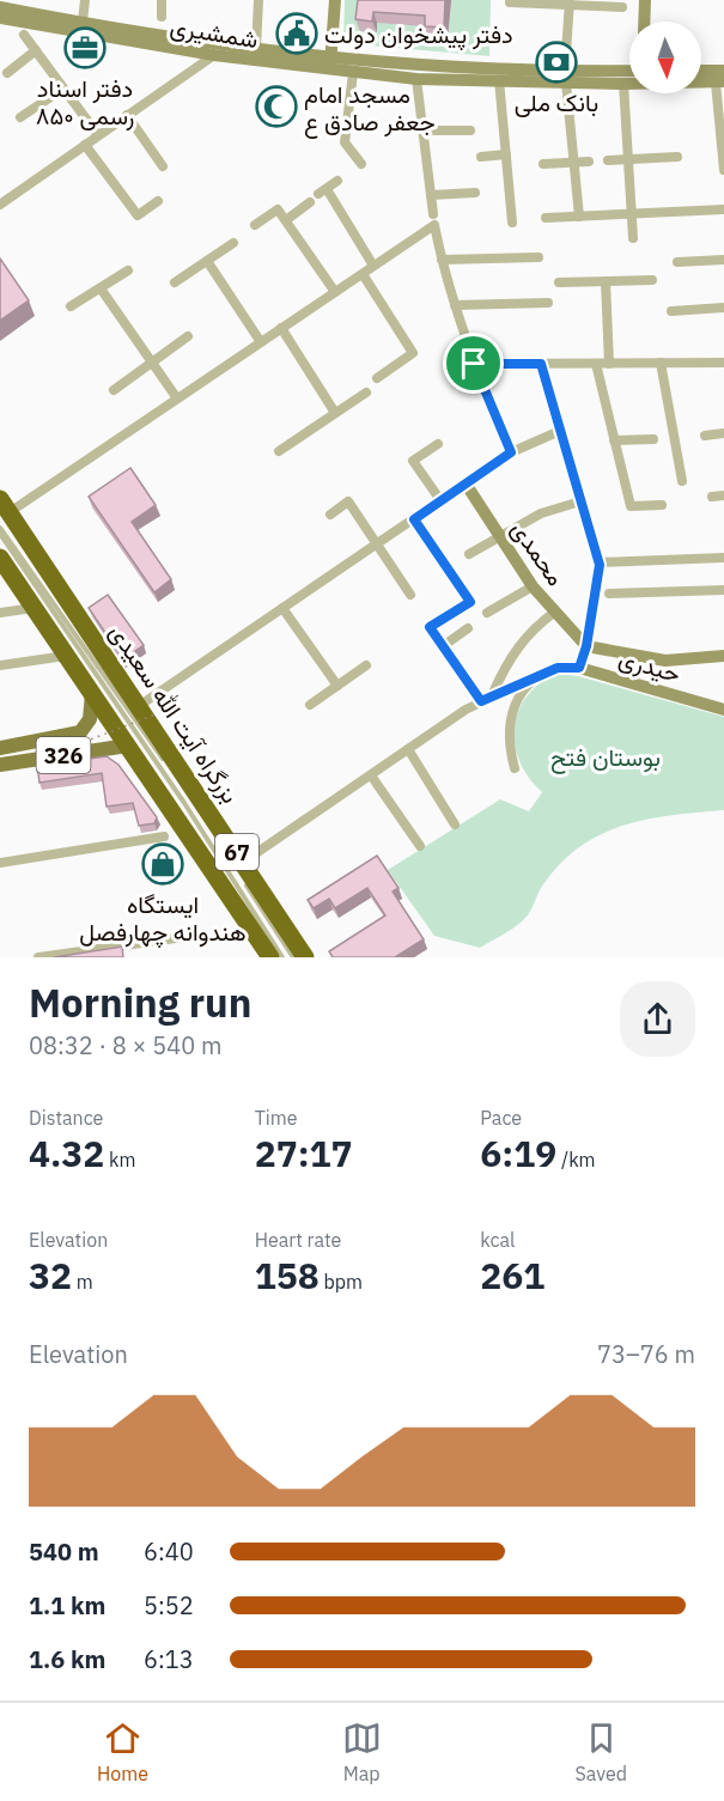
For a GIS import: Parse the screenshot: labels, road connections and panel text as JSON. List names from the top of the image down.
{
  "streets": {
    "highway": ["بزرگراه آیت الله سعیدی", "67"],
    "main road": [
      "شمشیری",
      "محمدی",
      "حیدری",
      "326"
    ]
  },
  "crossings": [
    ["326", "67"]
  ],
  "parks": ["بوستان فتح"],
  "places": {
    "public building": ["دفتر پیشخوان دولت"],
    "office": ["دفتر اسناد رسمی ۸۵۰"],
    "bank": ["بانک ملی"],
    "mosque": ["مسجد امام جعفر صادق ع"],
    "shop": ["ایستگاه هندوانه چهارفصل"]
  },
  "north": "bottom",
  "page": {
    "heading": ["Morning run", "08:32 · 8 × 540 m"],
    "stats": [
      ["Distance", "4.32 km"],
      ["Time", "27:17"],
      ["Pace", "6:19 /km"],
      ["Elevation", "32 m"],
      ["Heart rate", "158 bpm"],
      ["kcal", "261"]
    ],
    "chart": ["Elevation", "73–76 m"],
    "list": [
      {
        "name": "540 m",
        "note": "6:40"
      },
      {
        "name": "1.1 km",
        "note": "5:52"
      },
      {
        "name": "1.6 km",
        "note": "6:13"
      }
    ],
    "tabs": ["Home", "Map", "Saved"]
  }
}
